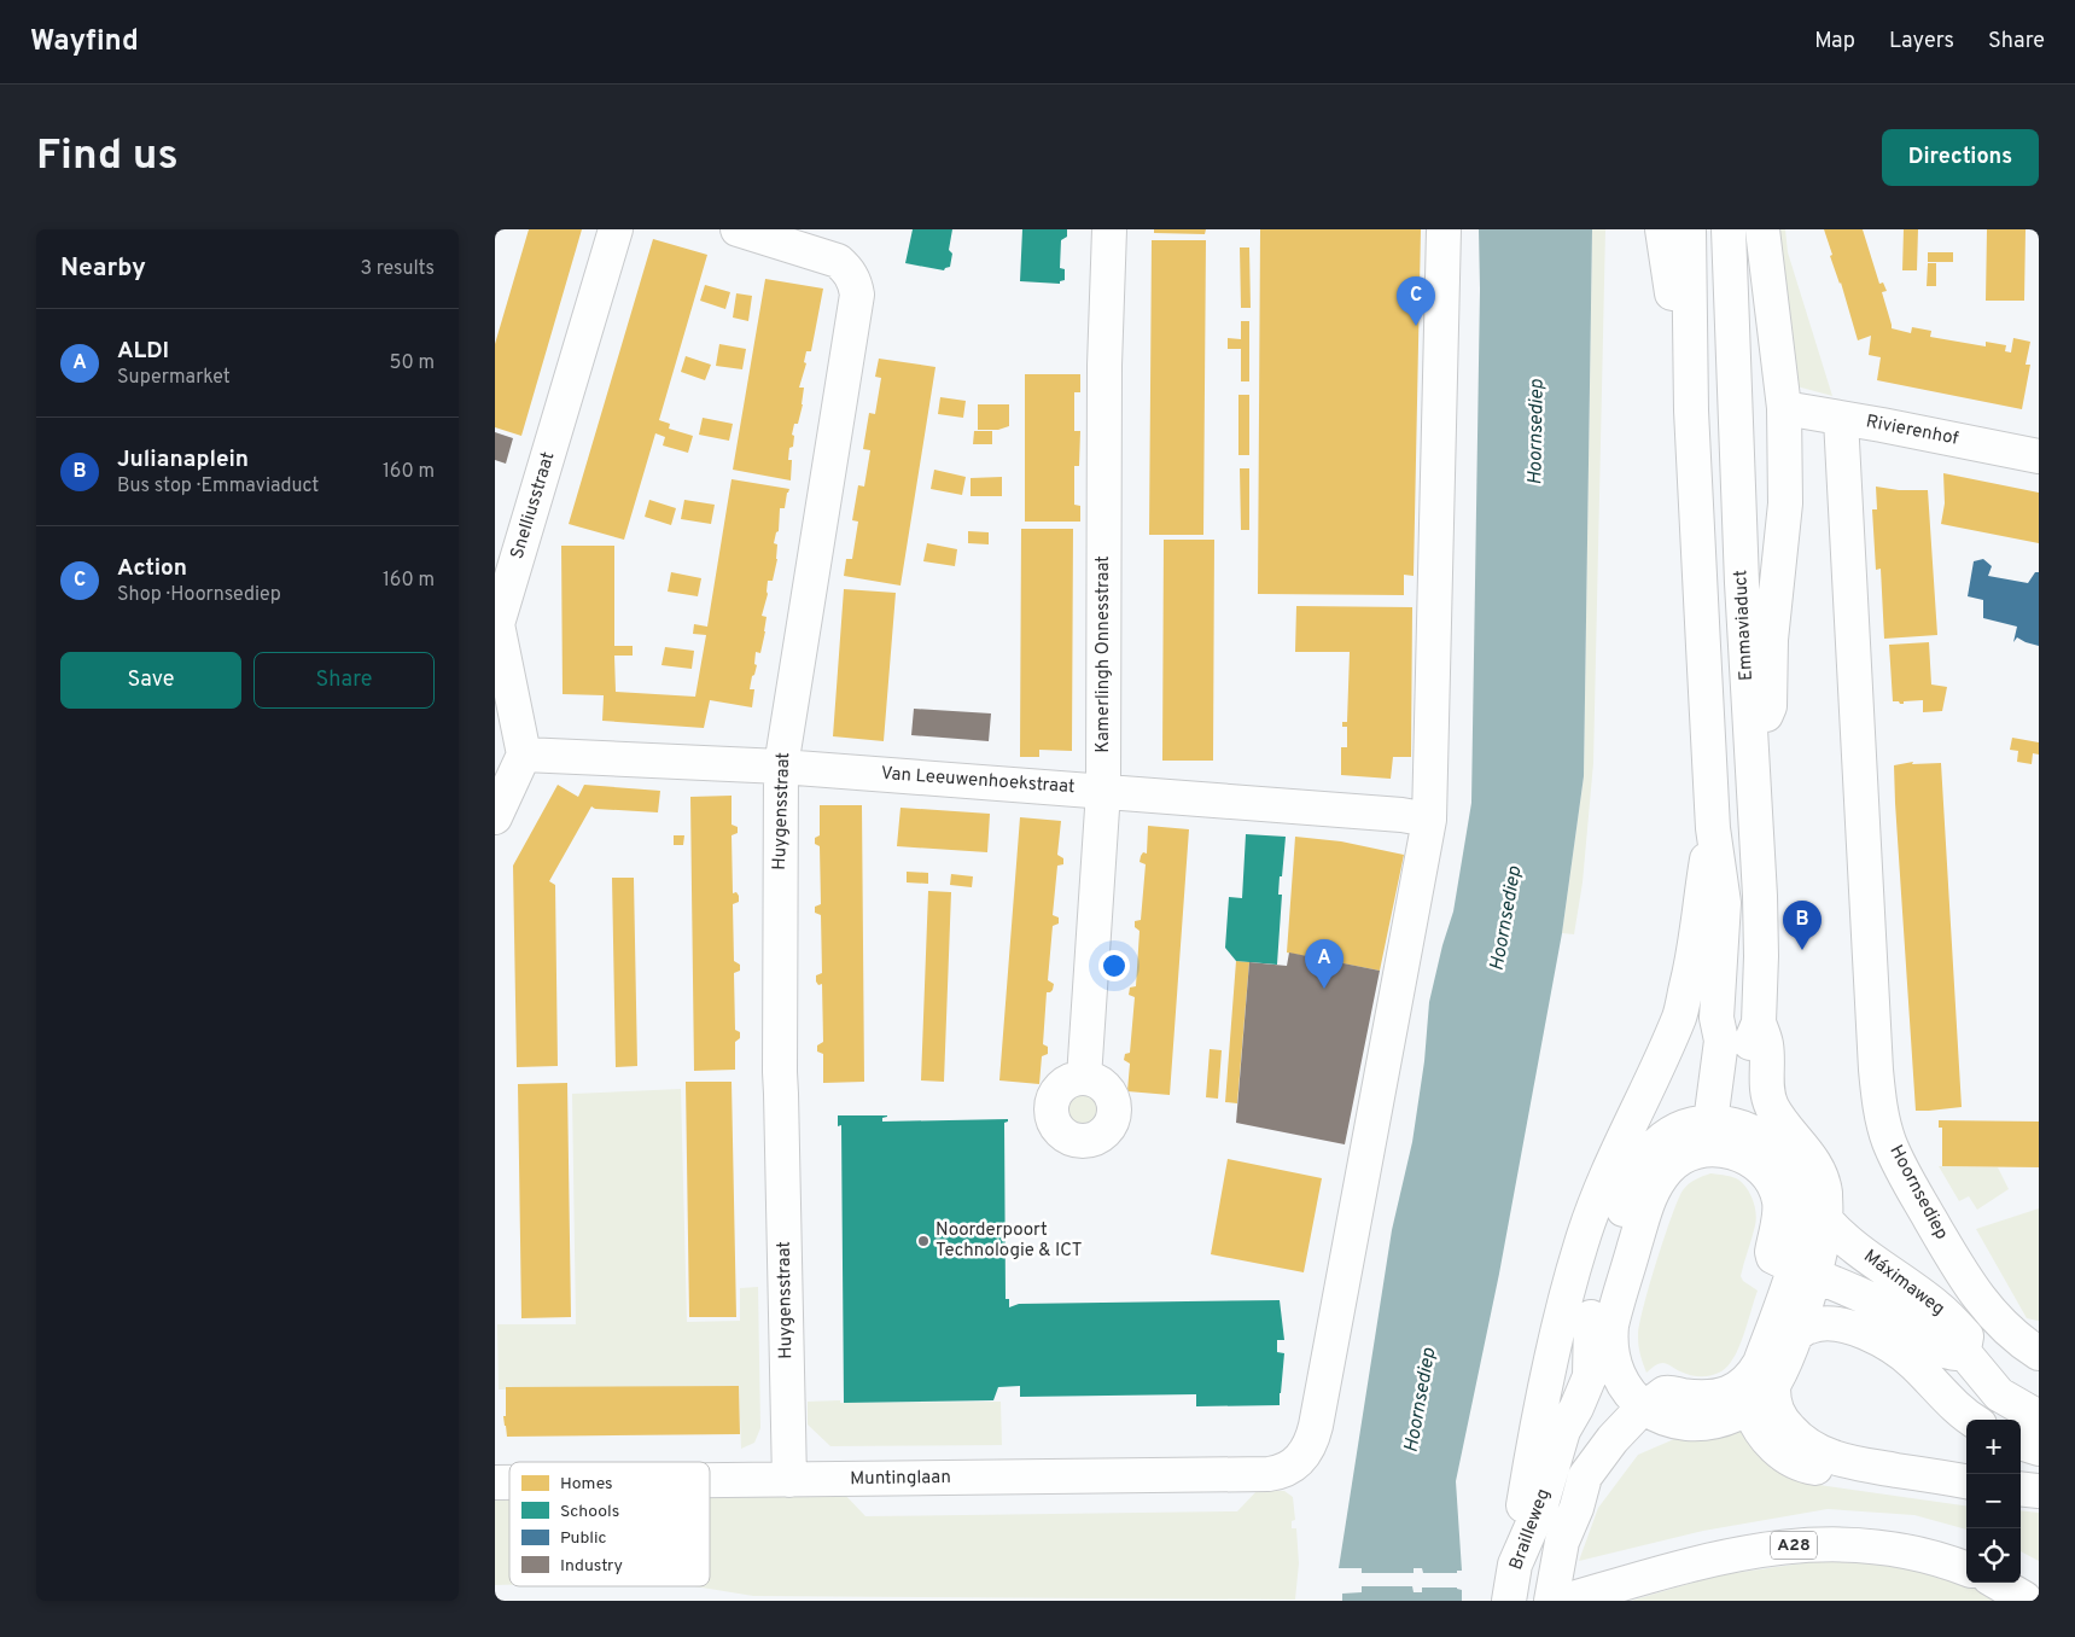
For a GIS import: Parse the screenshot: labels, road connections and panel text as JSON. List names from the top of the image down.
{
  "streets": {
    "main road": [
      "Rivierenhof",
      "Snelliusstraat",
      "Emmaviaduct",
      "Kamerlingh Onnesstraat",
      "Van Leeuwenhoekstraat",
      "Huygensstraat",
      "Hoornsediep",
      "Máximaweg",
      "Muntinglaan",
      "Brailleweg",
      "A28"
    ]
  },
  "crossings": [
    ["Rivierenhof", "Hoornsediep"],
    ["Snelliusstraat", "Van Leeuwenhoekstraat"],
    ["Emmaviaduct", "Máximaweg"],
    ["Kamerlingh Onnesstraat", "Van Leeuwenhoekstraat"],
    ["Van Leeuwenhoekstraat", "Huygensstraat"],
    ["Van Leeuwenhoekstraat", "Muntinglaan"],
    ["Huygensstraat", "Muntinglaan"]
  ],
  "water": ["Hoornsediep"],
  "places": ["Noorderpoort Technologie & ICT"],
  "legend": [
    "Homes",
    "Schools",
    "Public",
    "Industry"
  ],
  "page": {
    "header": "Wayfind",
    "nav": ["Map", "Layers", "Share"],
    "buttons": [
      "Directions",
      ["Save", "Share"]
    ],
    "title": "Find us",
    "heading": ["Nearby", "3 results"],
    "pins": ["C", "B", "A"],
    "list": [
      {
        "mark": "A",
        "name": "ALDI",
        "note": "Supermarket",
        "value": "50 m"
      },
      {
        "mark": "B",
        "name": "Julianaplein",
        "note": "Bus stop · Emmaviaduct",
        "value": "160 m"
      },
      {
        "mark": "C",
        "name": "Action",
        "note": "Shop · Hoornsediep",
        "value": "160 m"
      }
    ],
    "map_buttons": ["+", "−"]
  }
}
